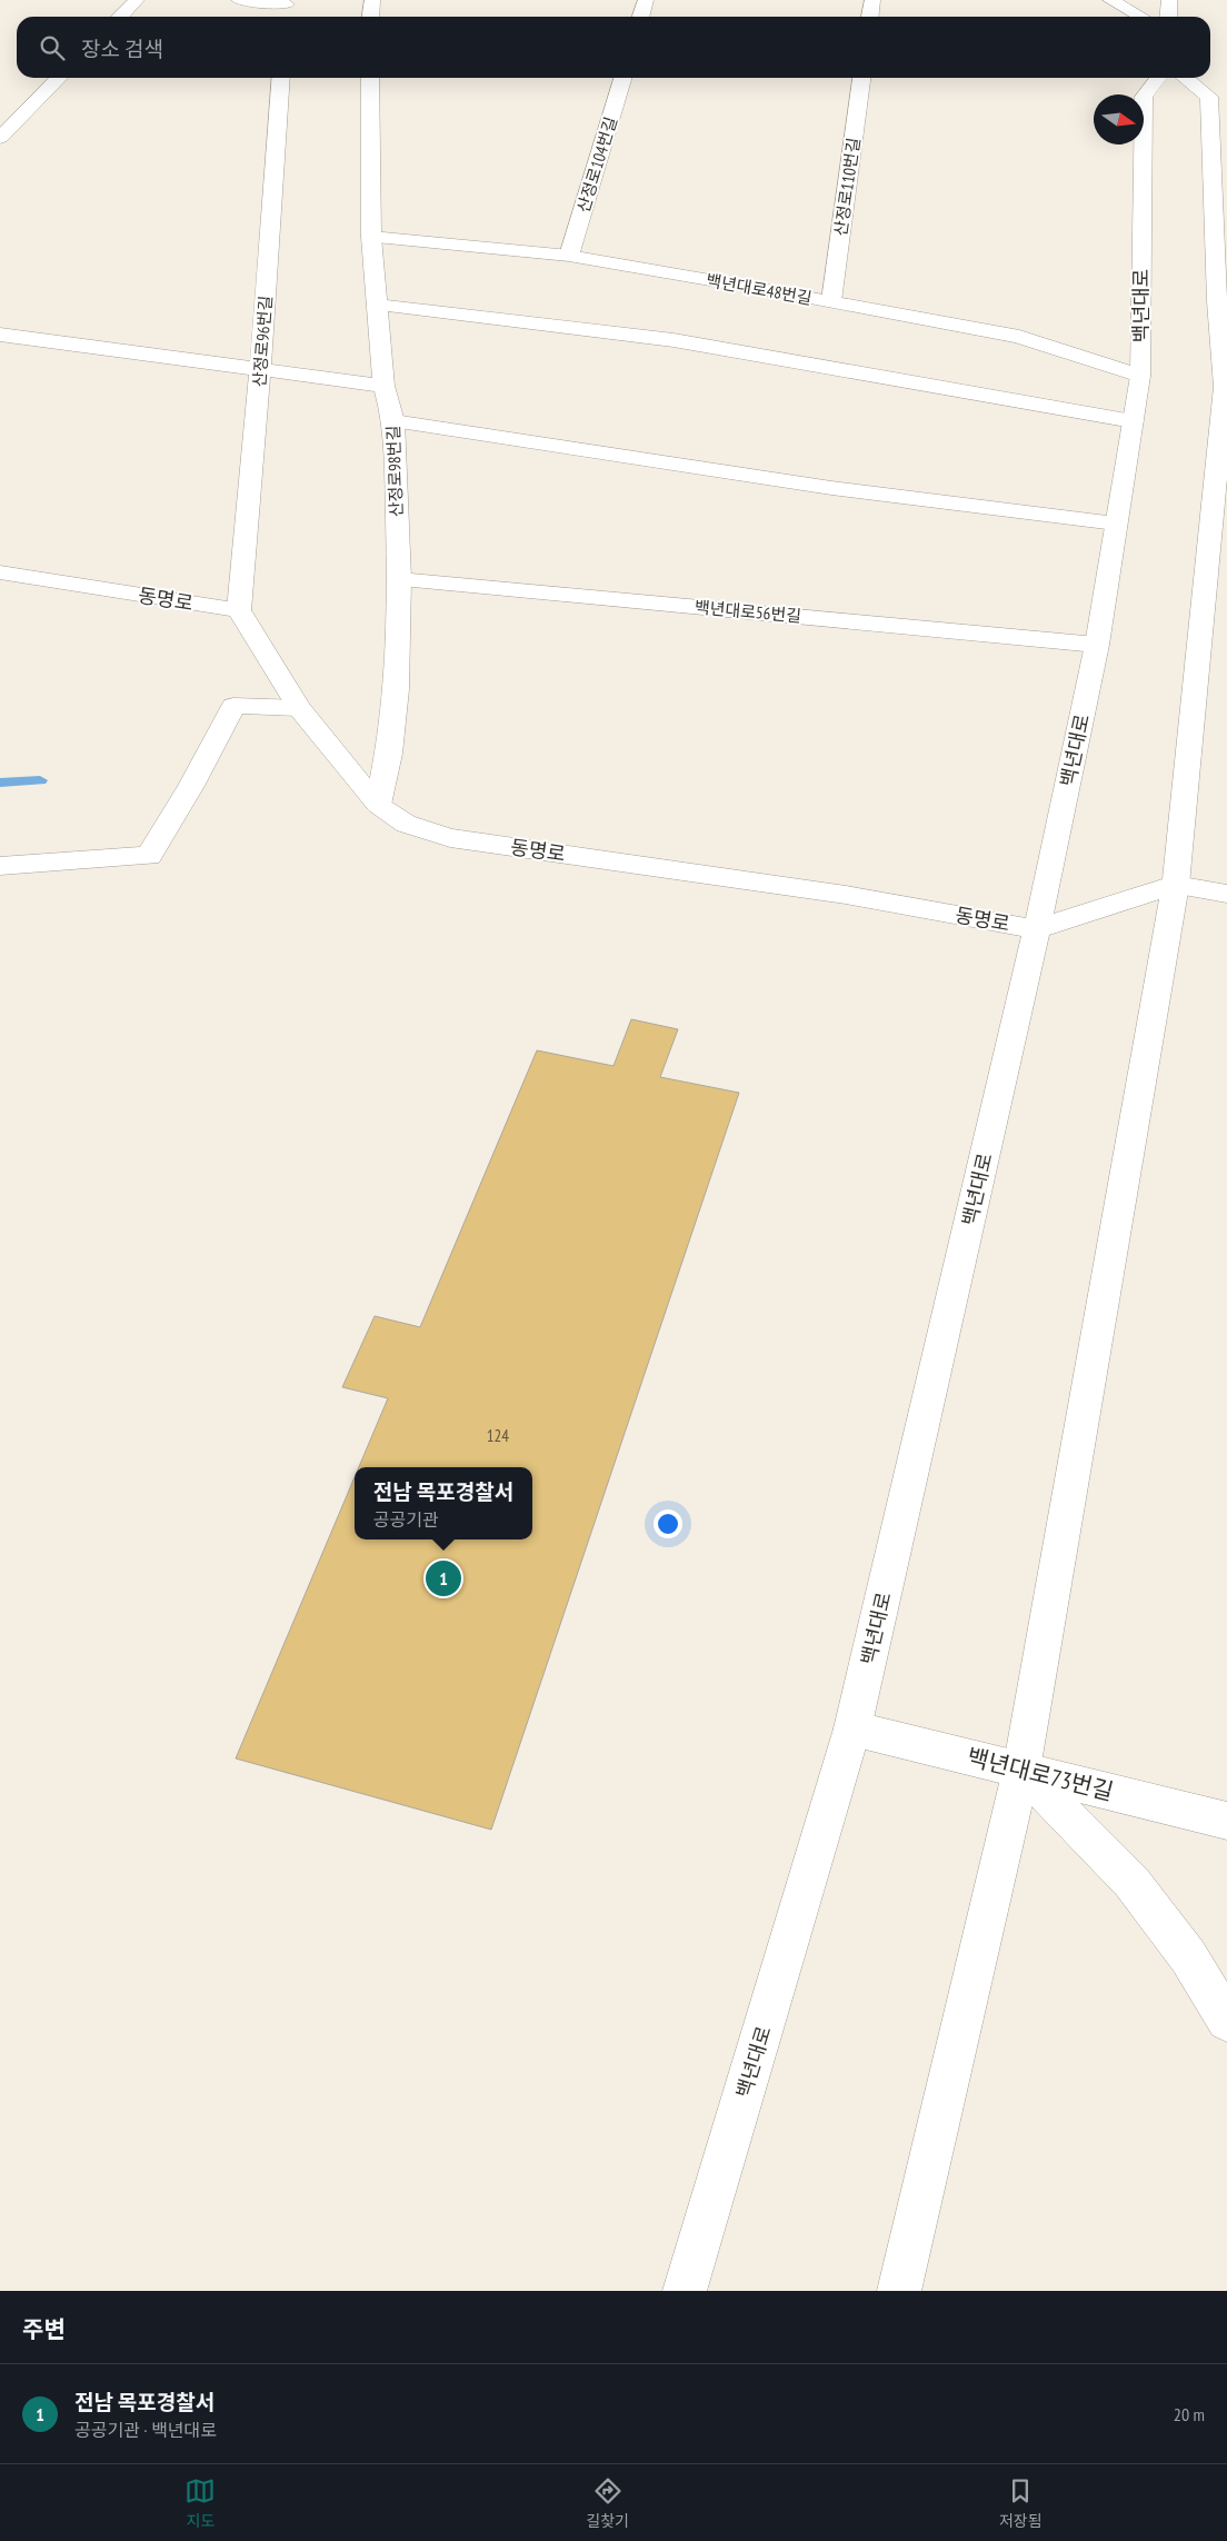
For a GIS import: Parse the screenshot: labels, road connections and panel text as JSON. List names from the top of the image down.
{
  "streets": {
    "street": [
      "산정로104번길",
      "산정로110번길",
      "백년대로48번길",
      "백년대로",
      "산정로96번길",
      "산정로98번길",
      "동명로",
      "백년대로56번길",
      "백년대로73번길"
    ]
  },
  "crossings": [
    ["산정로104번길", "백년대로48번길"],
    ["산정로110번길", "백년대로48번길"],
    ["백년대로48번길", "백년대로"],
    ["백년대로48번길", "산정로98번길"],
    ["백년대로", "동명로"],
    ["백년대로", "백년대로56번길"],
    ["백년대로", "백년대로73번길"],
    ["산정로96번길", "동명로"],
    ["산정로98번길", "동명로"],
    ["산정로98번길", "백년대로56번길"]
  ],
  "house_numbers": ["124"],
  "north": "right",
  "page": {
    "search": "장소 검색",
    "popup": ["전남 목포경찰서", "공공기관"],
    "pins": "1",
    "heading": "주변",
    "list": [
      {
        "mark": "1",
        "name": "전남 목포경찰서",
        "note": "공공기관 · 백년대로",
        "value": "20 m"
      }
    ],
    "nav": ["지도", "길찾기", "저장됨"]
  }
}
